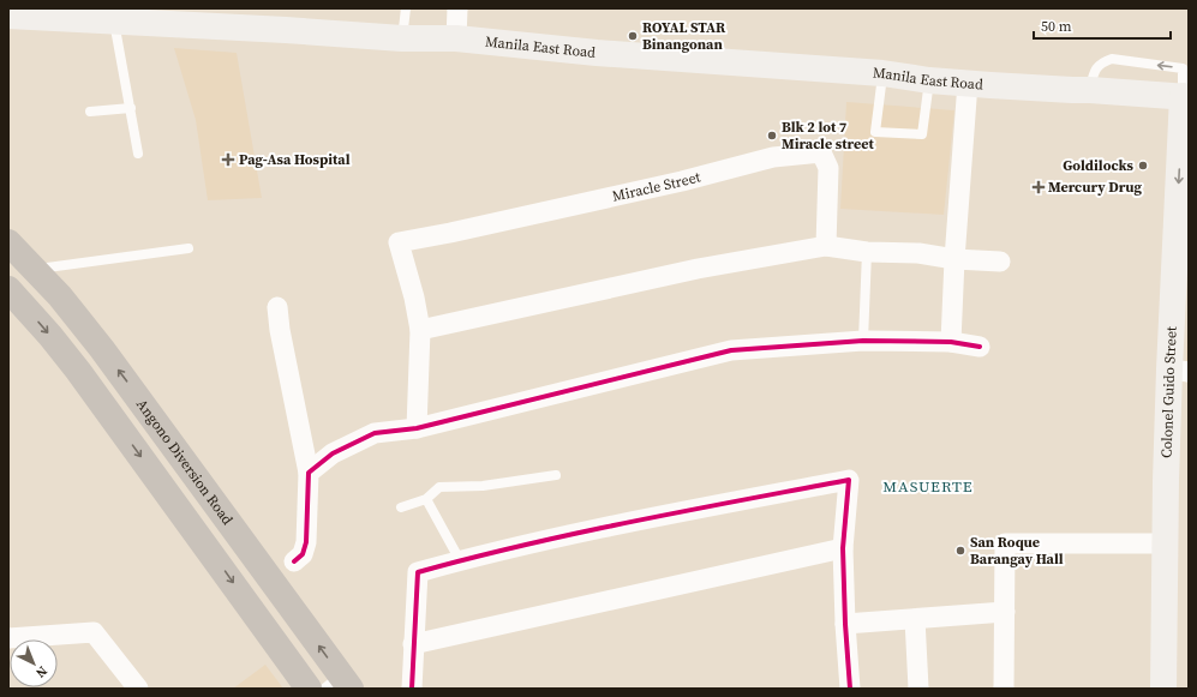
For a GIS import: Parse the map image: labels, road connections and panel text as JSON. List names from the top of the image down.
{
  "streets": {
    "main road": ["Manila East Road", "Colonel Guido Street", "Angono Diversion Road"],
    "street": ["Miracle Street"]
  },
  "crossings": [
    ["Manila East Road", "Colonel Guido Street"]
  ],
  "one_way": ["Colonel Guido Street"],
  "districts": ["MASUERTE"],
  "places": {
    "other": [
      "ROYAL STAR Binangonan",
      "Blk 2 lot 7 Miracle street",
      "Goldilocks",
      "San Roque Barangay Hall"
    ],
    "health": ["Pag-Asa Hospital", "Mercury Drug"]
  },
  "scale_bar": "50 m",
  "north": "bottom right"
}
